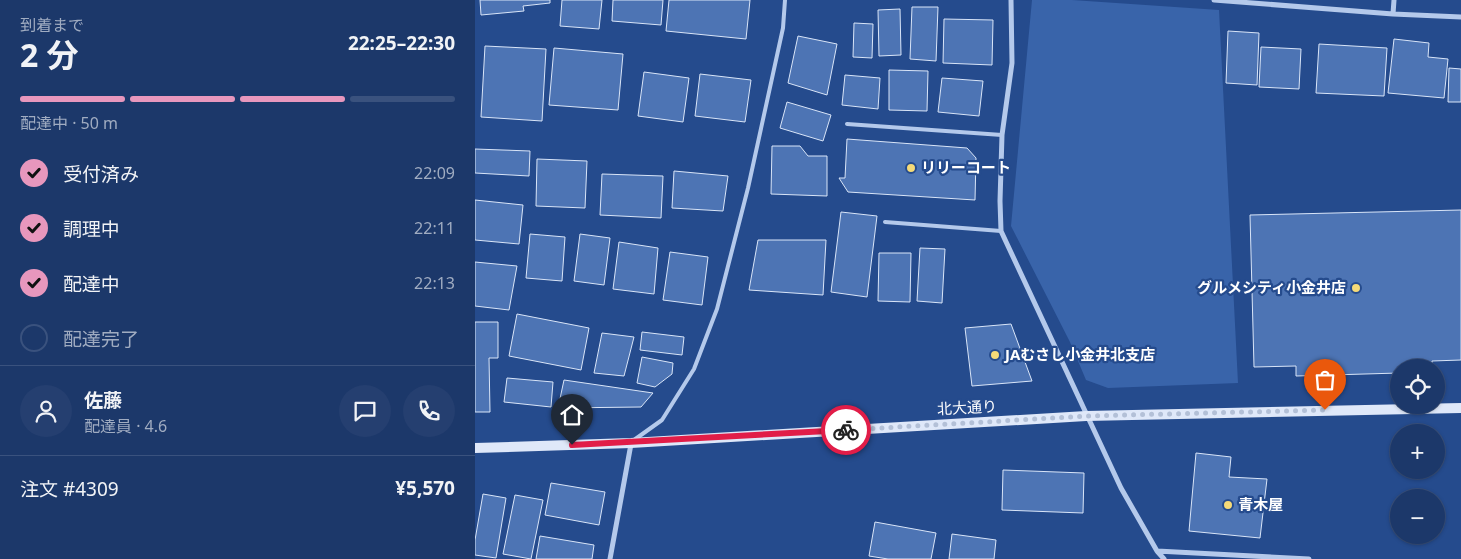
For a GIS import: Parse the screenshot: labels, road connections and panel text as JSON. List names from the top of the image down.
{
  "streets": {
    "street": ["北大通り"]
  },
  "places": [
    "リリーコート",
    "グルメシティ小金井店",
    "JAむさし小金井北支店",
    "青木屋"
  ],
  "page": {
    "heading": ["2 分", "到着まで", "22:25–22:30"],
    "panel": [
      "佐藤",
      "配達員 · 4.6",
      "注文 #4309",
      "¥5,570"
    ],
    "bar": "配達中 · 50 m",
    "list": [
      ["受付済み", "22:09"],
      ["調理中", "22:11"],
      ["配達中", "22:13"],
      "配達完了"
    ],
    "map_buttons": ["+", "−"]
  }
}
